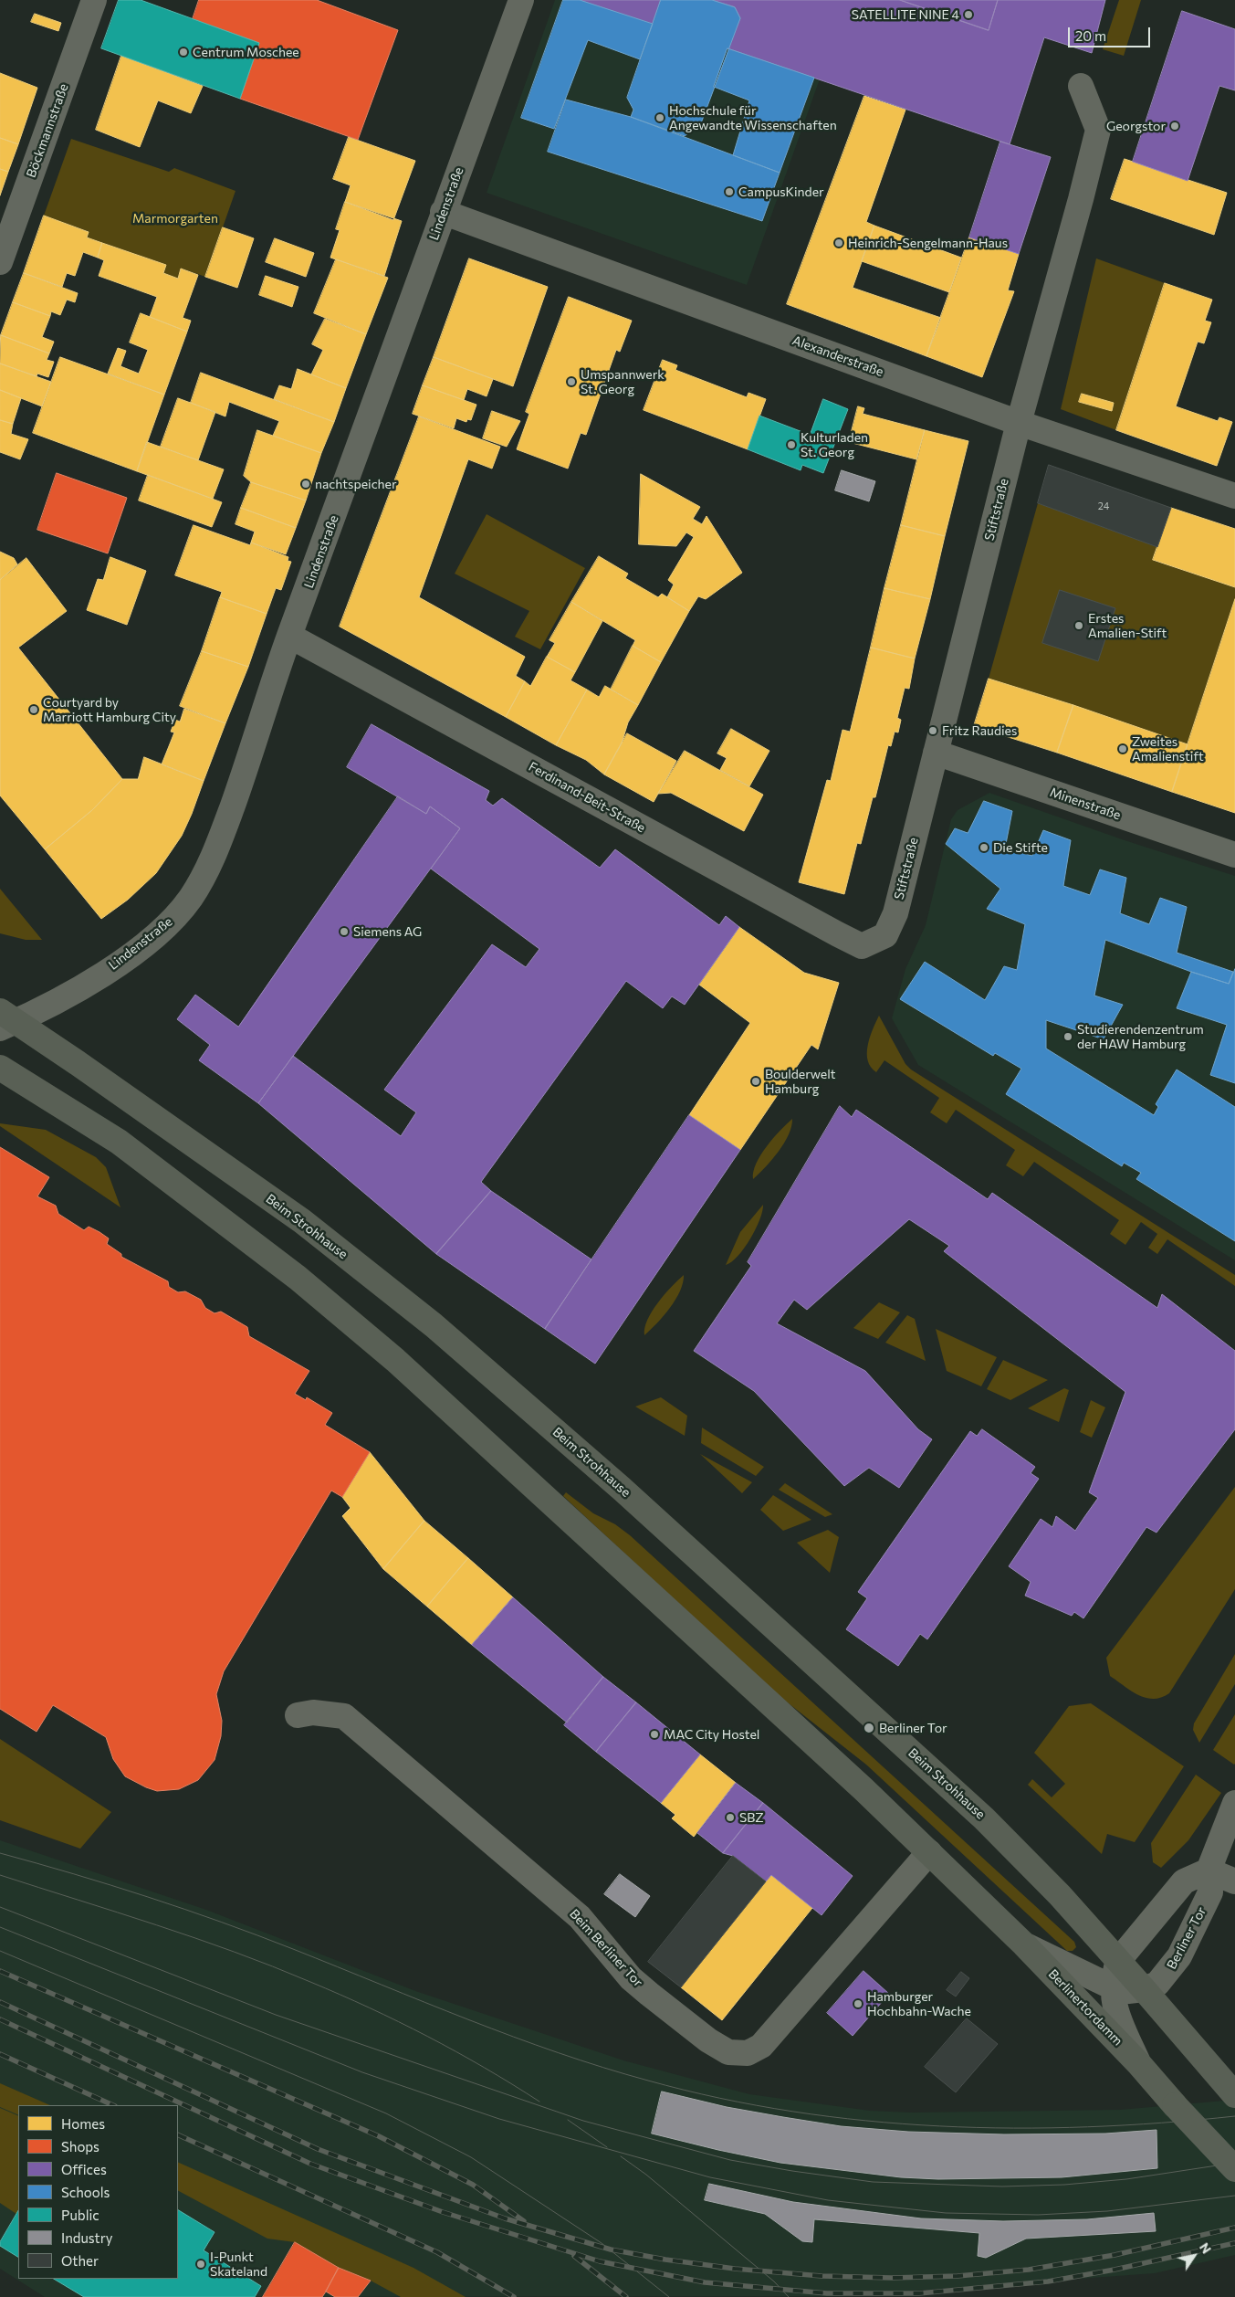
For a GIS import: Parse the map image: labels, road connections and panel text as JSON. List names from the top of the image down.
{
  "streets": {
    "main road": ["Beim Strohhause", "Berlinertordamm"],
    "street": [
      "Böckmannstraße",
      "Lindenstraße",
      "Alexanderstraße",
      "Stiftstraße",
      "Ferdinand-Beit-Straße",
      "Minenstraße",
      "Berliner Tor",
      "Beim Berliner Tor"
    ]
  },
  "crossings": [
    ["Lindenstraße", "Alexanderstraße"],
    ["Lindenstraße", "Ferdinand-Beit-Straße"],
    ["Lindenstraße", "Beim Strohhause"],
    ["Alexanderstraße", "Stiftstraße"],
    ["Stiftstraße", "Ferdinand-Beit-Straße"],
    ["Stiftstraße", "Minenstraße"],
    ["Beim Berliner Tor", "Berlinertordamm"]
  ],
  "parks": ["Marmorgarten"],
  "places": [
    "SATELLITE NINE 4",
    "Centrum Moschee",
    "Hochschule für Angewandte Wissenschaften",
    "Georgstor",
    "CampusKinder",
    "Heinrich-Sengelmann-Haus",
    "Umspannwerk St. Georg",
    "Kulturladen St. Georg",
    "nachtspeicher",
    "Erstes Amalien-Stift",
    "Courtyard by Marriott Hamburg City",
    "Fritz Raudies",
    "Zweites Amalienstift",
    "Die Stifte",
    "Siemens AG",
    "Studierendenzentrum der HAW Hamburg",
    "Boulderwelt Hamburg",
    "Berliner Tor",
    "MAC City Hostel",
    "SBZ",
    "Hamburger Hochbahn-Wache",
    "I-Punkt Skateland"
  ],
  "house_numbers": ["24"],
  "legend": [
    "Homes",
    "Shops",
    "Offices",
    "Schools",
    "Public",
    "Industry",
    "Other"
  ],
  "scale_bar": "20 m",
  "north": "top right"
}
